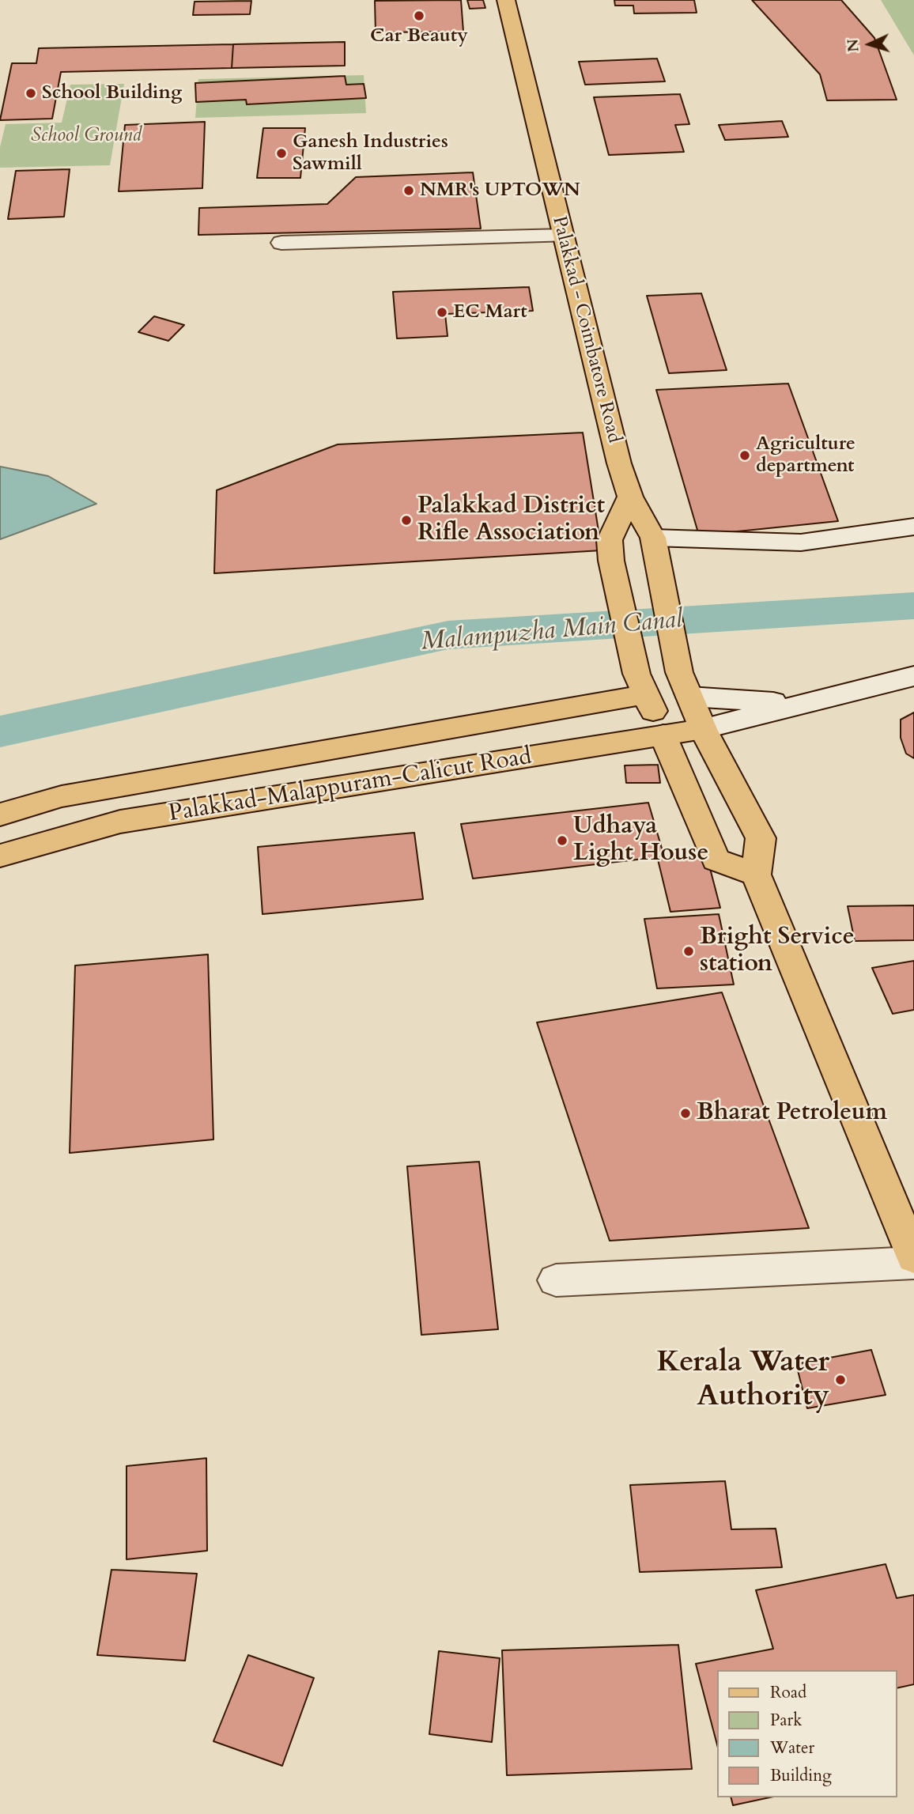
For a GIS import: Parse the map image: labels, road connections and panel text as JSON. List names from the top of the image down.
{
  "streets": {
    "main road": ["Palakkad - Coimbatore Road", "Palakkad-Malappuram-Calicut Road"]
  },
  "crossings": [
    ["Palakkad - Coimbatore Road", "Palakkad-Malappuram-Calicut Road"]
  ],
  "water": ["Malampuzha Main Canal"],
  "parks": ["School Ground"],
  "places": [
    "Car Beauty",
    "School Building",
    "Ganesh Industries Sawmill",
    "NMR's UPTOWN",
    "EC Mart",
    "Agriculture department",
    "Palakkad District Rifle Association",
    "Udhaya Light House",
    "Bright Service station",
    "Bharat Petroleum",
    "Kerala Water Authority"
  ],
  "legend": [
    "Road",
    "Park",
    "Water",
    "Building"
  ],
  "north": "left"
}
